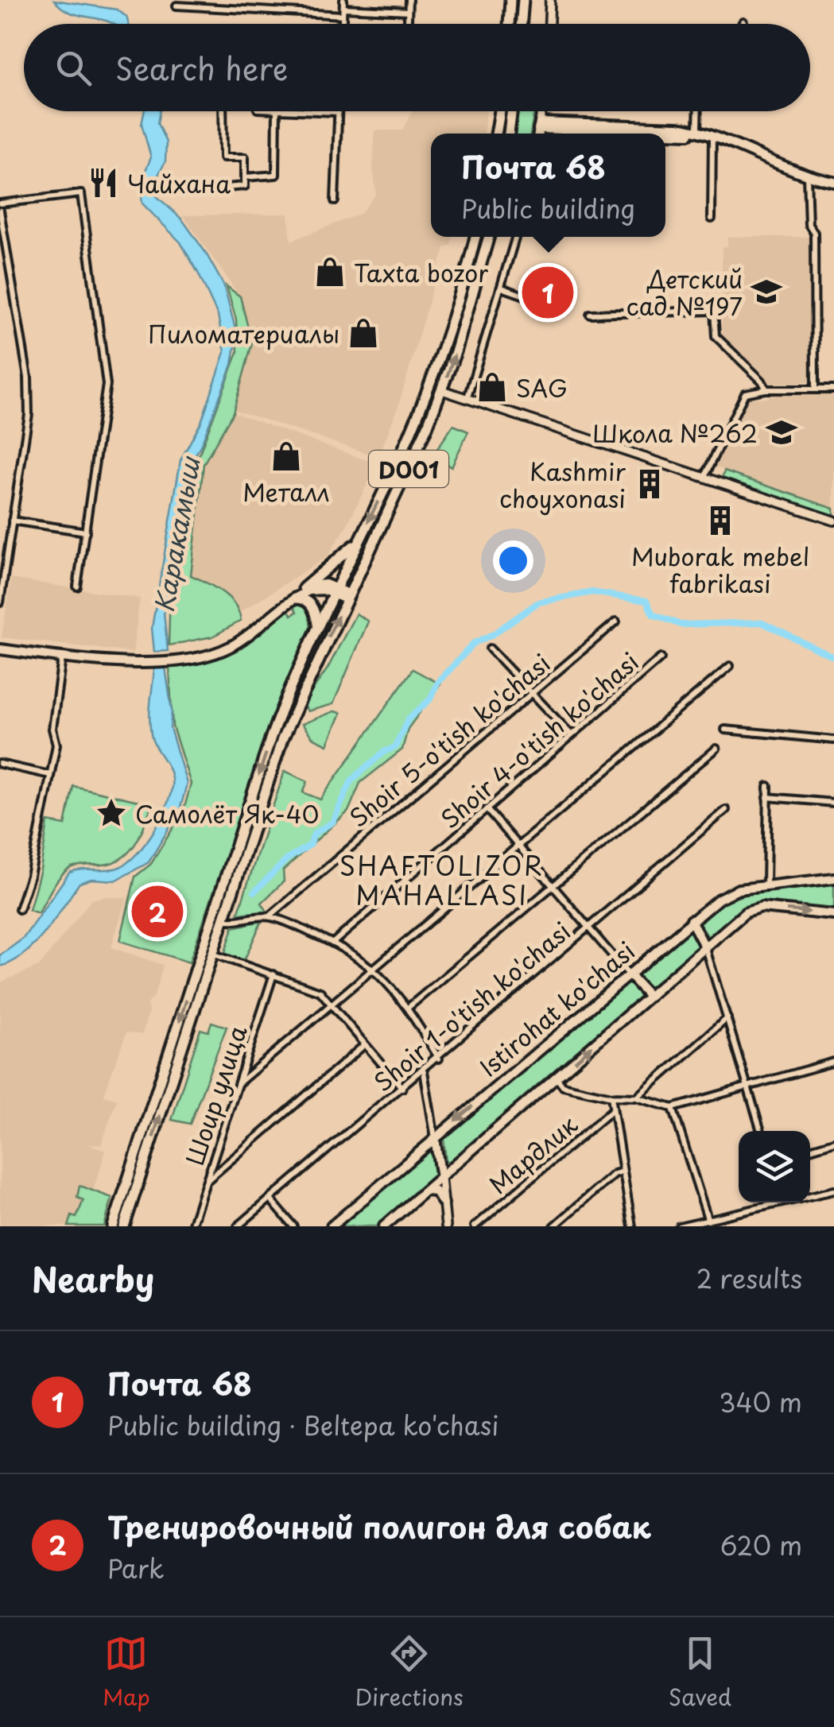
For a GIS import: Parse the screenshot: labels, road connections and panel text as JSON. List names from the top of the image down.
{
  "streets": {
    "highway": ["D001"],
    "main road": ["Istirohat ko'chasi"],
    "street": [
      "Shoir 5-o'tish ko'chasi",
      "Shoir 4-o'tish ko'chasi",
      "Shoir 1-o'tish ko'chasi",
      "Шоир улица",
      "Мардлик"
    ]
  },
  "districts": ["SHAFTOLIZOR MAHALLASI"],
  "water": ["Каракамыш"],
  "places": {
    "restaurant": ["Чайхана"],
    "shop": [
      "Taxta bozor",
      "Пиломатериалы",
      "SAG",
      "Металл"
    ],
    "school or university": ["Детский сад №197", "Школа №262"],
    "building": ["Kashmir choyxonasi", "Muborak mebel fabrikasi"],
    "place": ["Самолёт Як-40"]
  },
  "page": {
    "search": "Search here",
    "popup": ["Почта 68", "Public building"],
    "pins": ["1", "2"],
    "heading": ["Nearby", "2 results"],
    "list": [
      {
        "mark": "1",
        "name": "Почта 68",
        "note": "Public building · Beltepa ko'chasi",
        "value": "340 m"
      },
      {
        "mark": "2",
        "name": "Тренировочный полигон для собак",
        "note": "Park",
        "value": "620 m"
      }
    ],
    "nav": ["Map", "Directions", "Saved"]
  }
}
